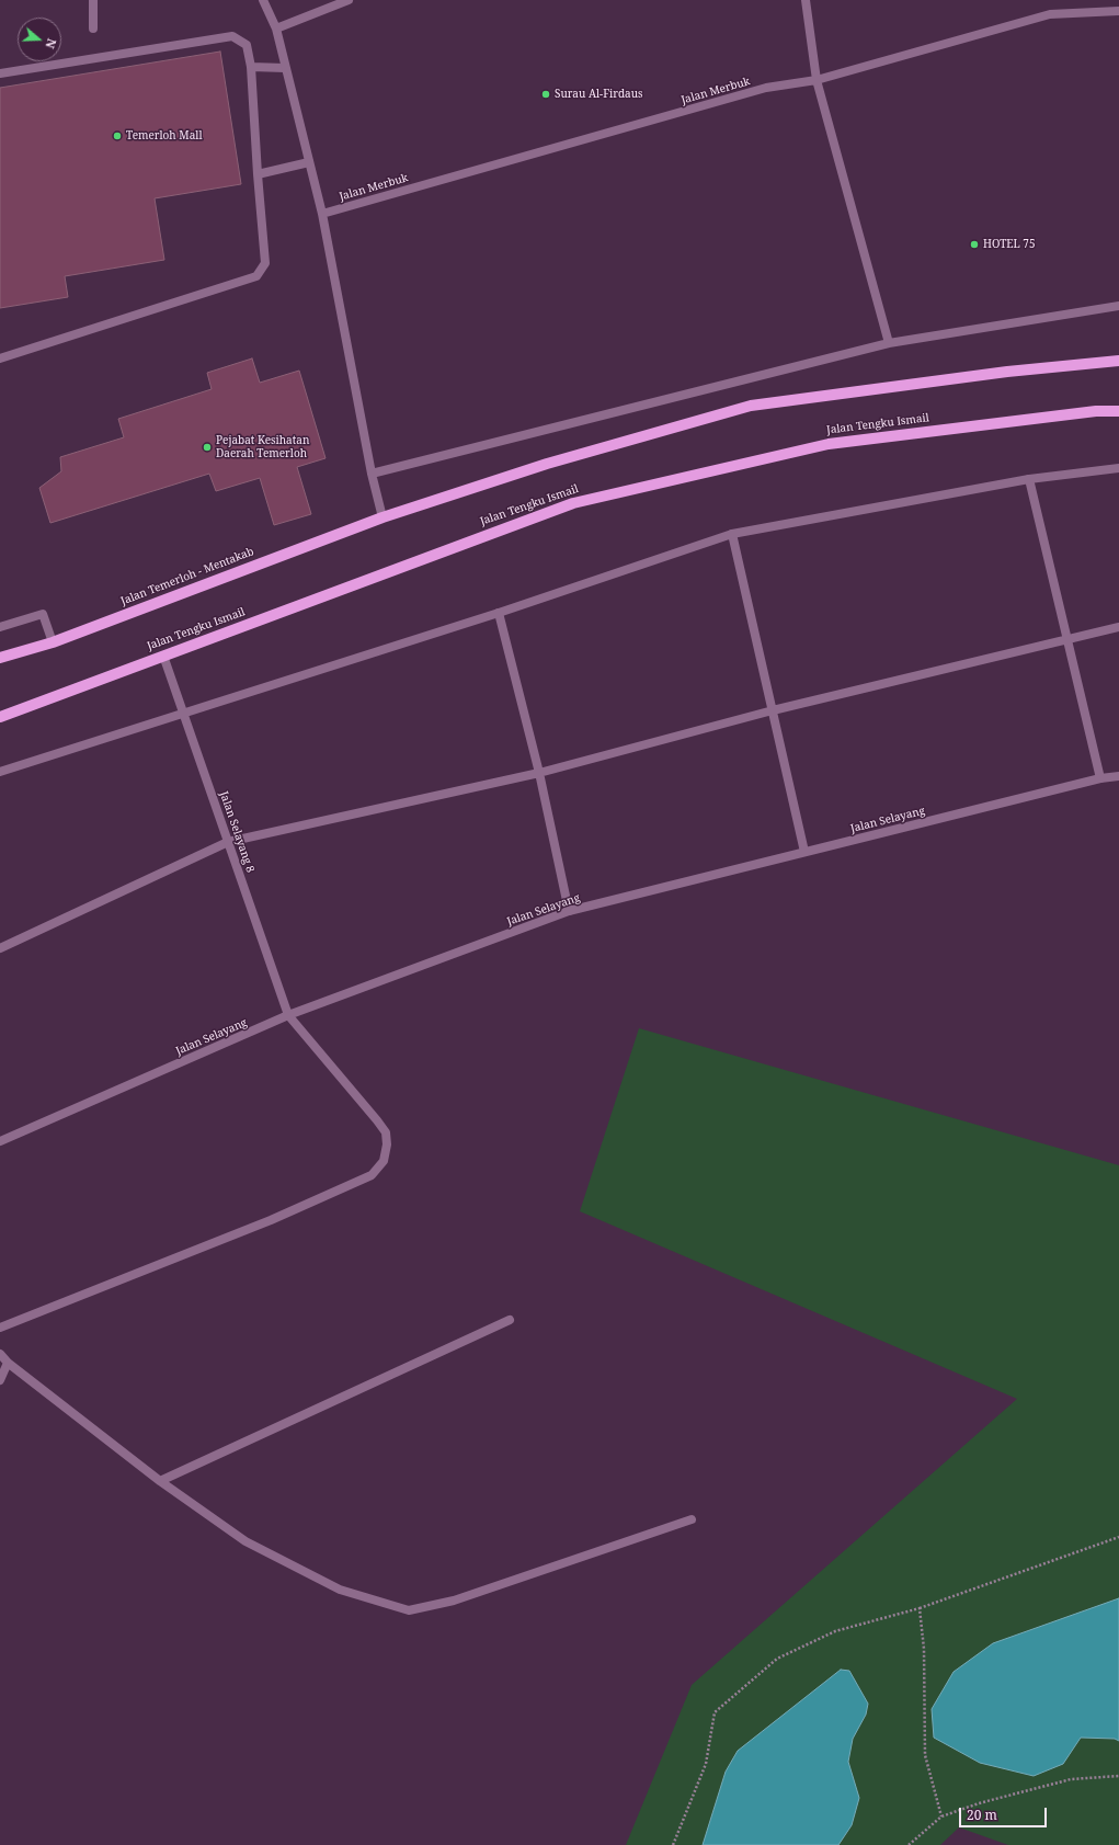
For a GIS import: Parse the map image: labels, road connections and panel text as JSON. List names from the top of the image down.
{
  "streets": {
    "main road": ["Jalan Tengku Ismail", "Jalan Temerloh - Mentakab"],
    "street": ["Jalan Merbuk", "Jalan Selayang", "Jalan Selayang 8"]
  },
  "crossings": [
    ["Jalan Tengku Ismail", "Jalan Selayang 8"],
    ["Jalan Selayang", "Jalan Selayang 8"]
  ],
  "places": [
    "Surau Al-Firdaus",
    "Temerloh Mall",
    "HOTEL 75",
    "Pejabat Kesihatan Daerah Temerloh"
  ],
  "scale_bar": "20 m",
  "north": "right"
}
